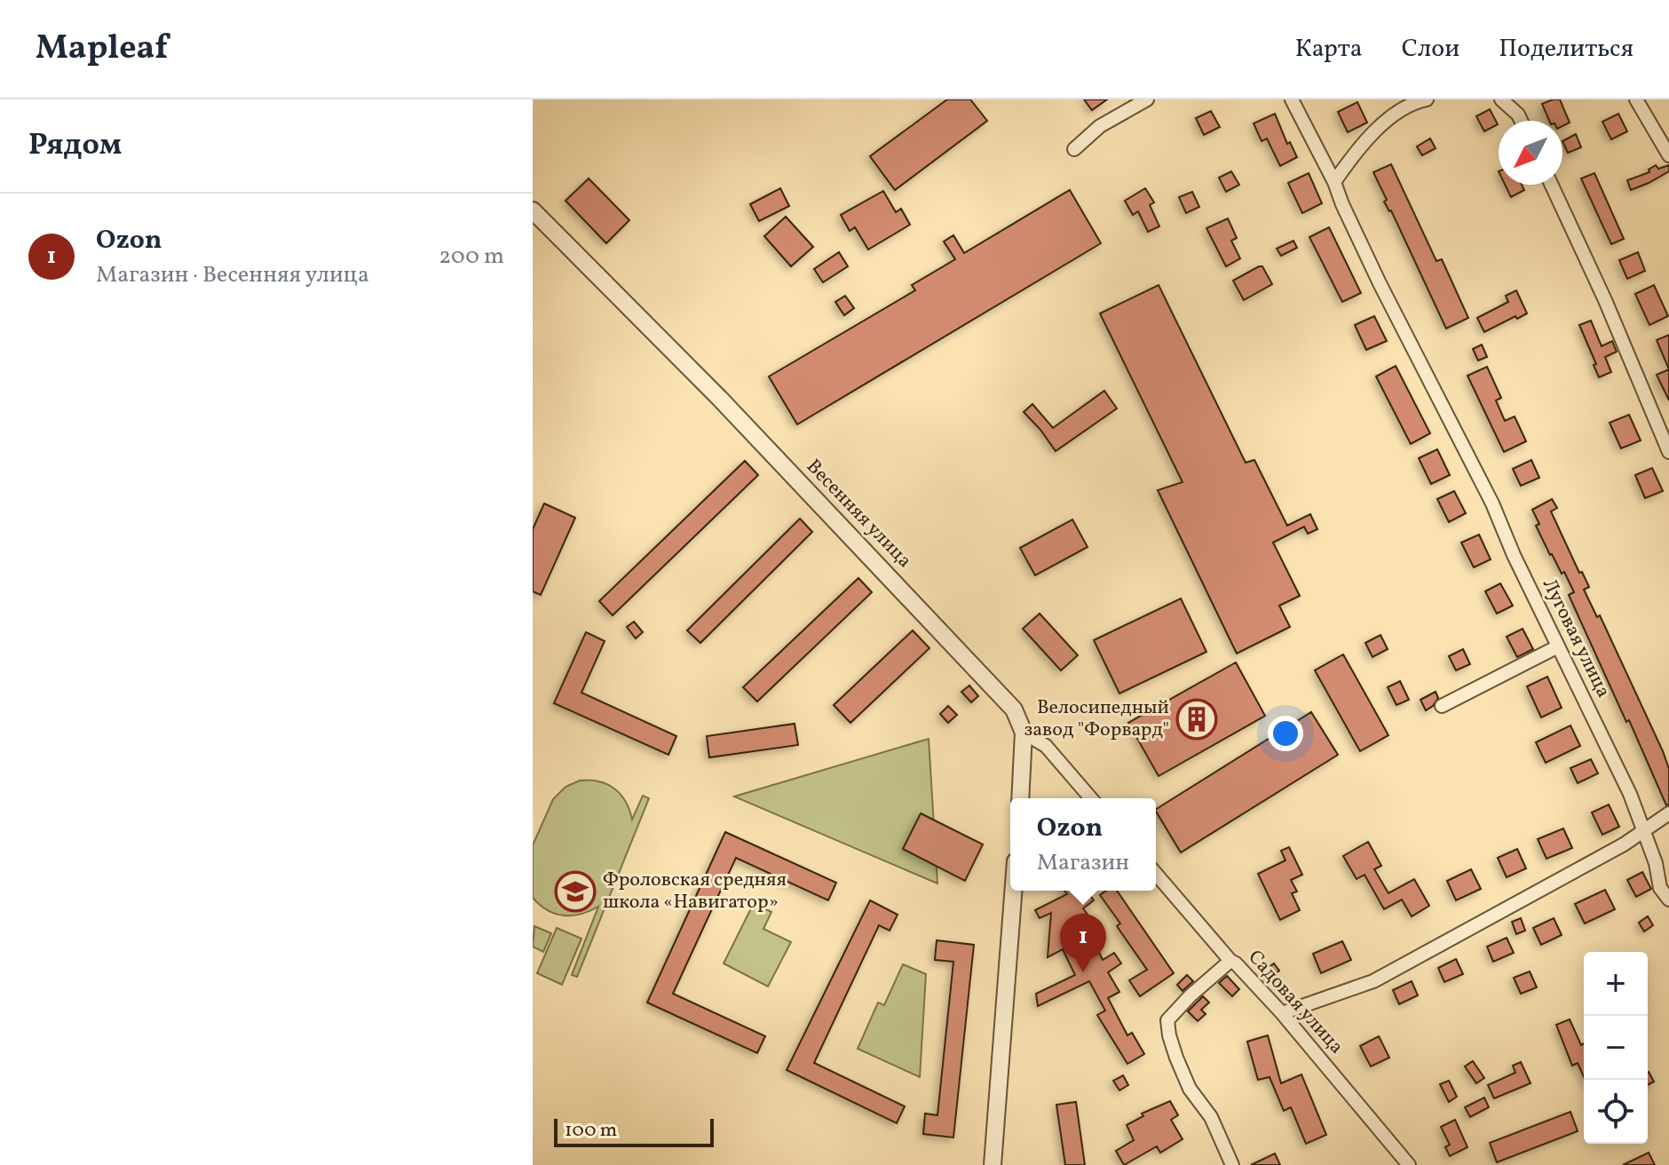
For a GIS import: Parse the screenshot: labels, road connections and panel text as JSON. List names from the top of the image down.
{
  "streets": {
    "street": ["Весенняя улица", "Луговая улица", "Садовая улица"]
  },
  "places": {
    "building": ["Велосипедный завод \"Форвард\""],
    "school or university": ["Фроловская средняя школа «Навигатор»"]
  },
  "scale_bar": "100 m",
  "north": "bottom left",
  "page": {
    "header": "Mapleaf",
    "nav": ["Карта", "Слои", "Поделиться"],
    "heading": "Рядом",
    "list": [
      {
        "mark": "1",
        "name": "Ozon",
        "note": "Магазин · Весенняя улица",
        "value": "200 m"
      }
    ],
    "popup": ["Ozon", "Магазин"],
    "pins": "1",
    "map_buttons": ["+", "−"],
    "scale": "100 m"
  }
}
